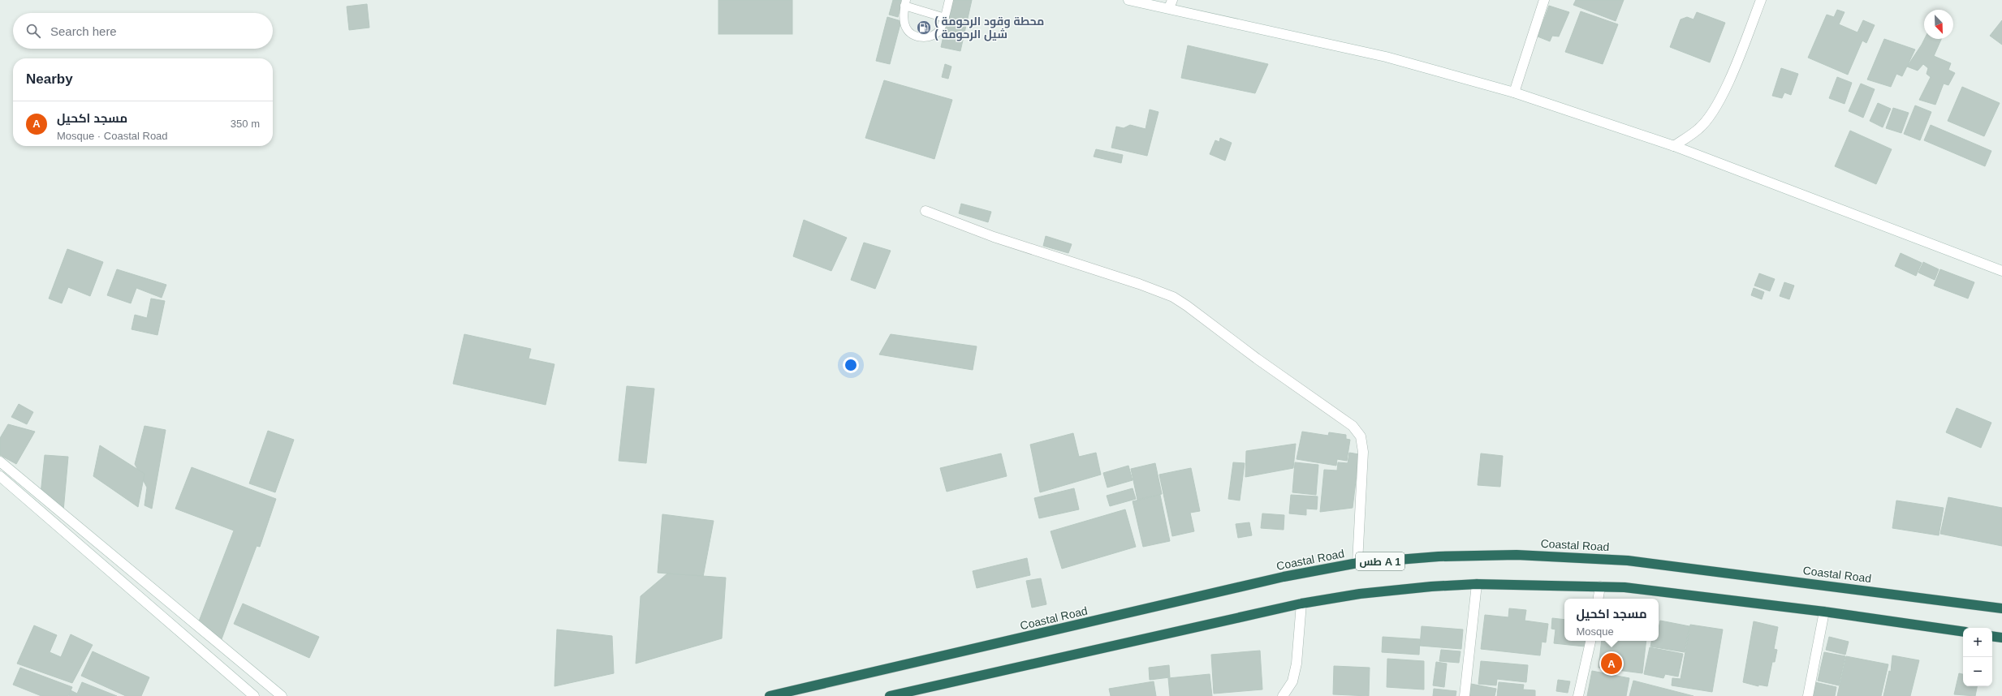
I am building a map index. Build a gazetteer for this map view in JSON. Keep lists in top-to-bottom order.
{
  "streets": {
    "highway": ["Coastal Road", "طس A 1"]
  },
  "places": {
    "fuel station": ["( محطة وقود الرحومة ( شيل الرحومة"]
  },
  "north": "bottom right",
  "page": {
    "search": "Search here",
    "heading": "Nearby",
    "list": [
      {
        "mark": "A",
        "name": "مسجد اكحيل",
        "note": "Mosque · Coastal Road",
        "value": "350 m"
      }
    ],
    "popup": ["مسجد اكحيل", "Mosque"],
    "map_buttons": ["+", "−"],
    "pins": "A"
  }
}
